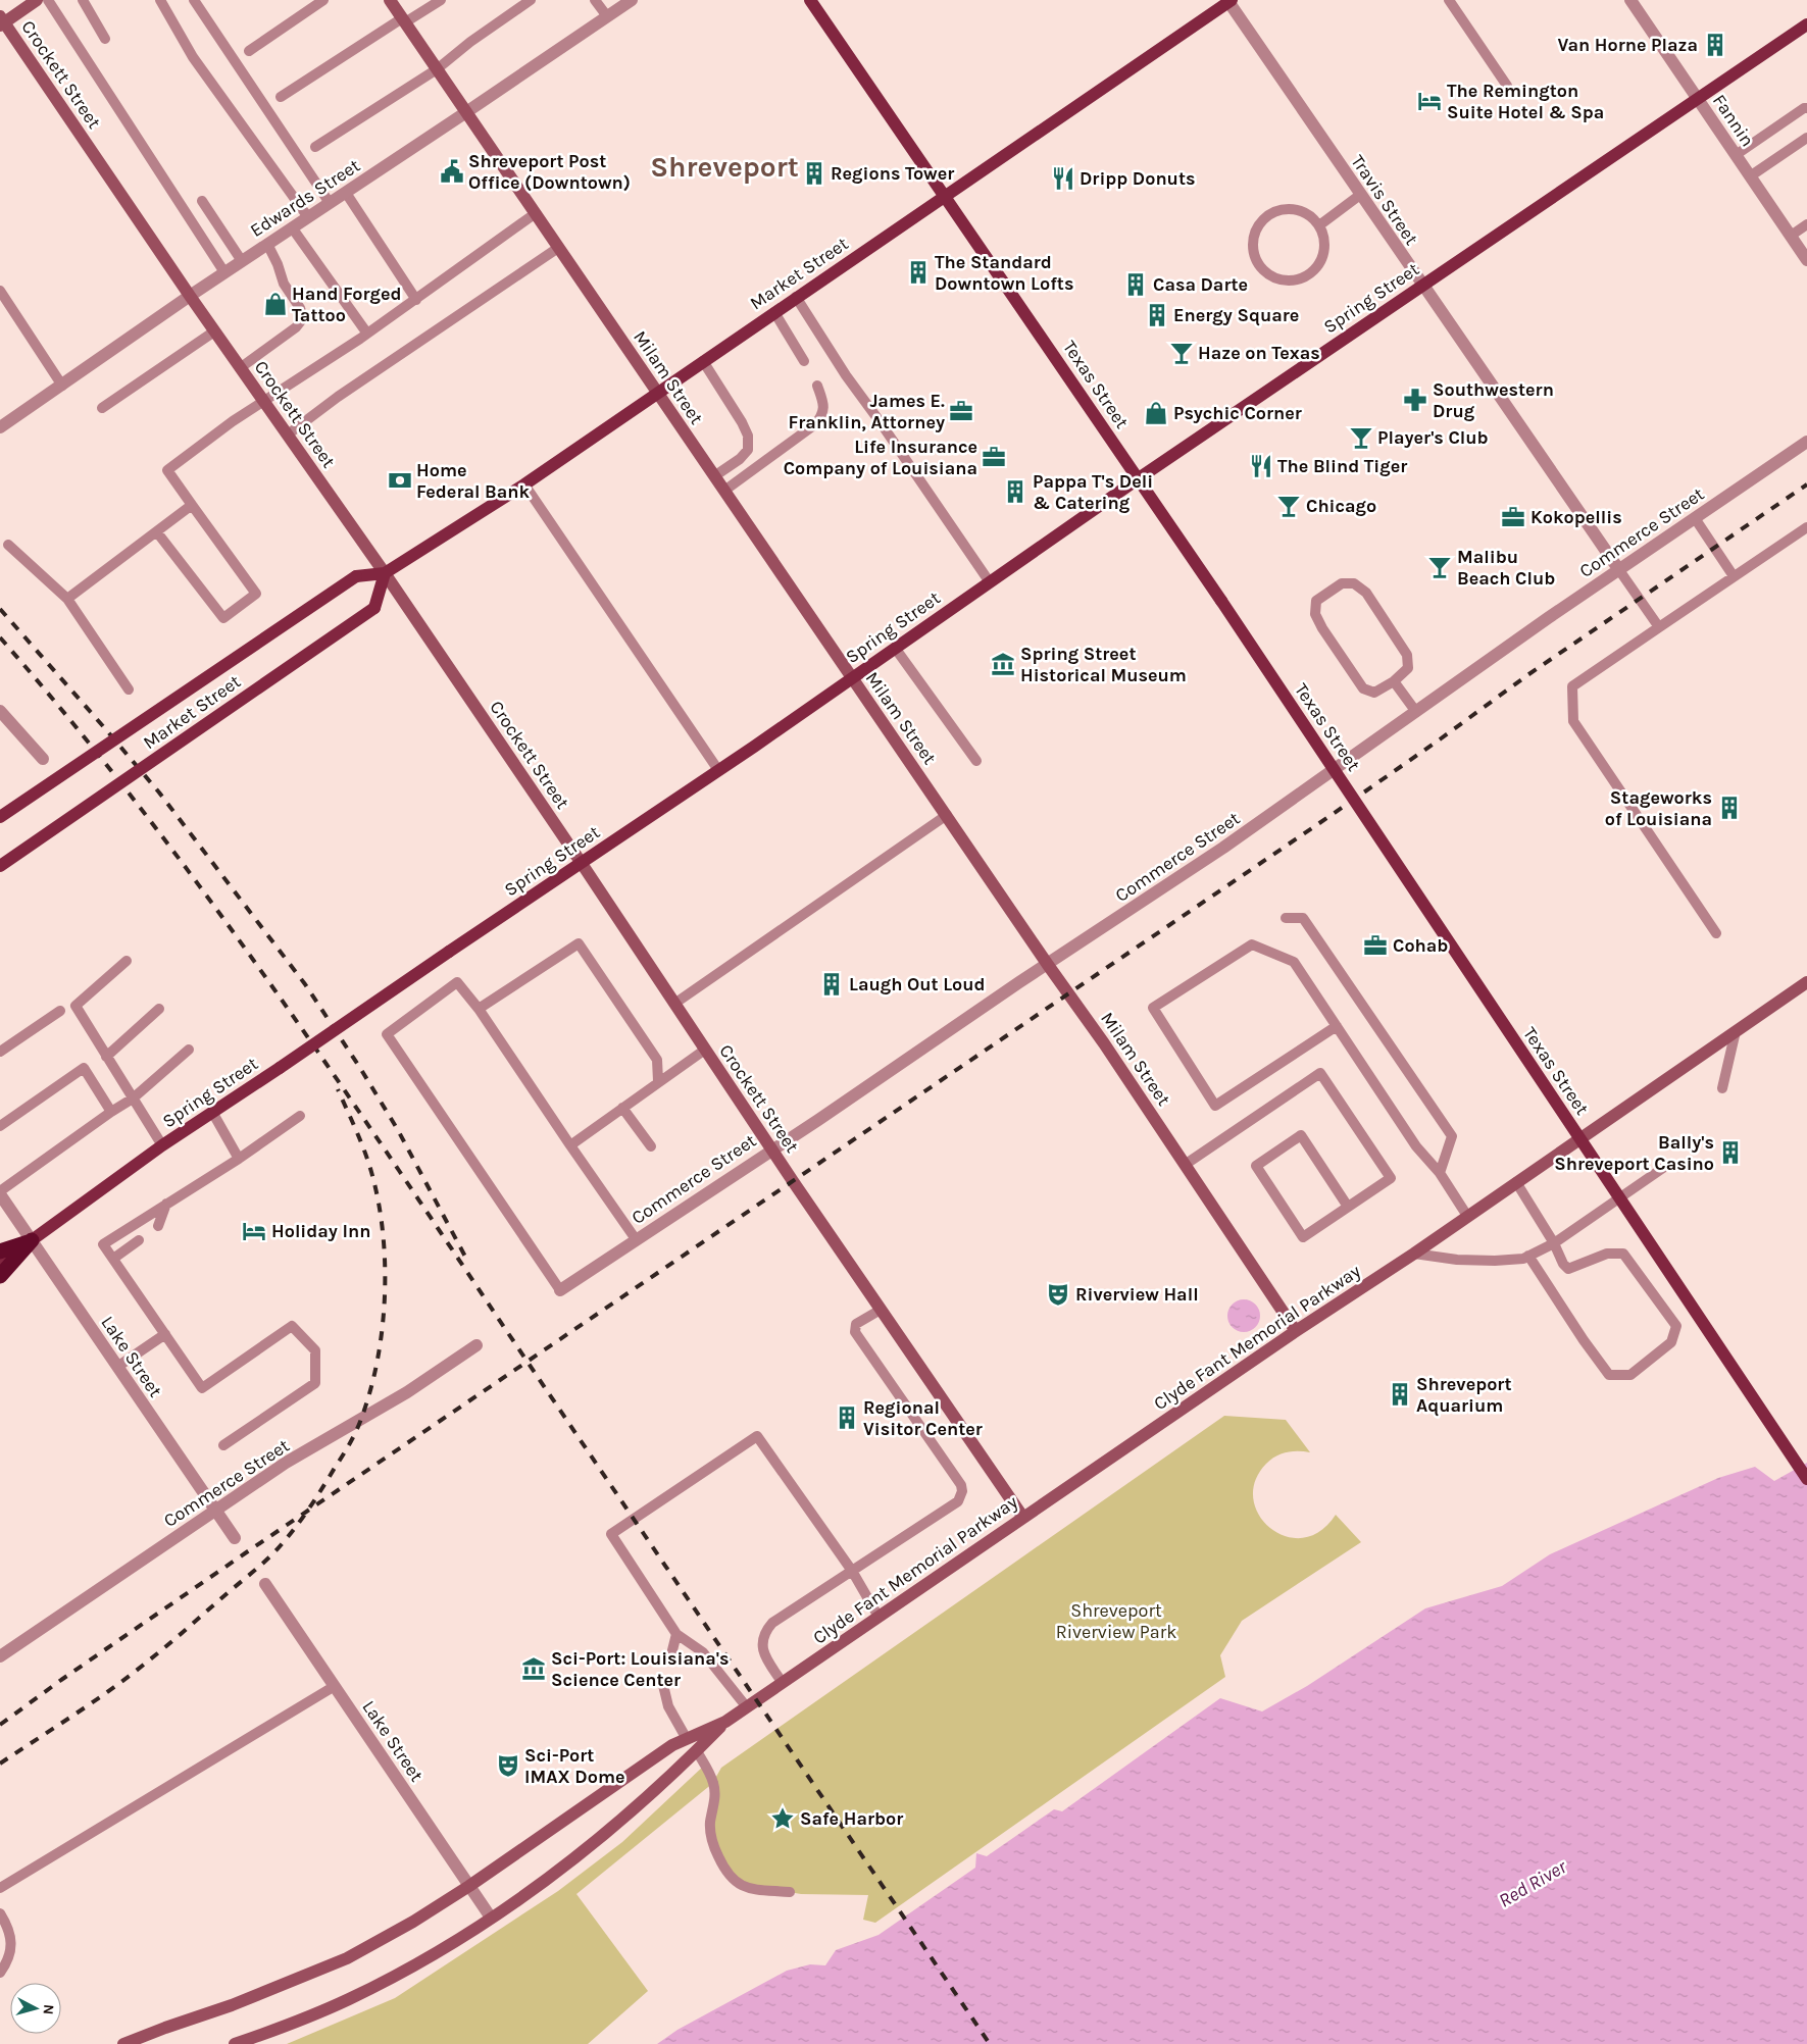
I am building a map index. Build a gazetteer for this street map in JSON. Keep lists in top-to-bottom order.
{
  "streets": {
    "main road": ["Market Street", "Spring Street", "Texas Street"],
    "street": [
      "Crockett Street",
      "Fannin",
      "Edwards Street",
      "Travis Street",
      "Milam Street",
      "Commerce Street",
      "Clyde Fant Memorial Parkway",
      "Lake Street"
    ]
  },
  "crossings": [
    ["Crockett Street", "Edwards Street"],
    ["Crockett Street", "Market Street"],
    ["Crockett Street", "Spring Street"],
    ["Crockett Street", "Commerce Street"],
    ["Crockett Street", "Clyde Fant Memorial Parkway"],
    ["Fannin", "Spring Street"],
    ["Edwards Street", "Milam Street"],
    ["Travis Street", "Market Street"],
    ["Travis Street", "Spring Street"],
    ["Travis Street", "Commerce Street"],
    ["Market Street", "Milam Street"],
    ["Market Street", "Texas Street"],
    ["Spring Street", "Milam Street"],
    ["Spring Street", "Texas Street"],
    ["Spring Street", "Lake Street"],
    ["Milam Street", "Commerce Street"],
    ["Milam Street", "Clyde Fant Memorial Parkway"],
    ["Commerce Street", "Lake Street"],
    ["Clyde Fant Memorial Parkway", "Lake Street"]
  ],
  "districts": ["Shreveport"],
  "water": ["Red River"],
  "parks": ["Shreveport Riverview Park"],
  "places": {
    "building": [
      "Van Horne Plaza",
      "Regions Tower",
      "The Standard Downtown Lofts",
      "Casa Darte",
      "Energy Square",
      "Pappa T's Deli & Catering",
      "Stageworks of Louisiana",
      "Laugh Out Loud",
      "Bally's Shreveport Casino",
      "Shreveport Aquarium",
      "Regional Visitor Center"
    ],
    "hotel": ["The Remington Suite Hotel & Spa", "Holiday Inn"],
    "public building": ["Shreveport Post Office (Downtown)"],
    "restaurant": ["Dripp Donuts", "The Blind Tiger"],
    "shop": ["Hand Forged Tattoo", "Psychic Corner"],
    "bar": [
      "Haze on Texas",
      "Player's Club",
      "Chicago",
      "Malibu Beach Club"
    ],
    "pharmacy": ["Southwestern Drug"],
    "office": [
      "James E. Franklin, Attorney",
      "Life Insurance Company of Louisiana",
      "Kokopellis",
      "Cohab"
    ],
    "bank": ["Home Federal Bank"],
    "museum": ["Spring Street Historical Museum", "Sci-Port: Louisiana's Science Center"],
    "theatre": ["Riverview Hall", "Sci-Port IMAX Dome"],
    "place": ["Safe Harbor"]
  },
  "north": "right"
}
